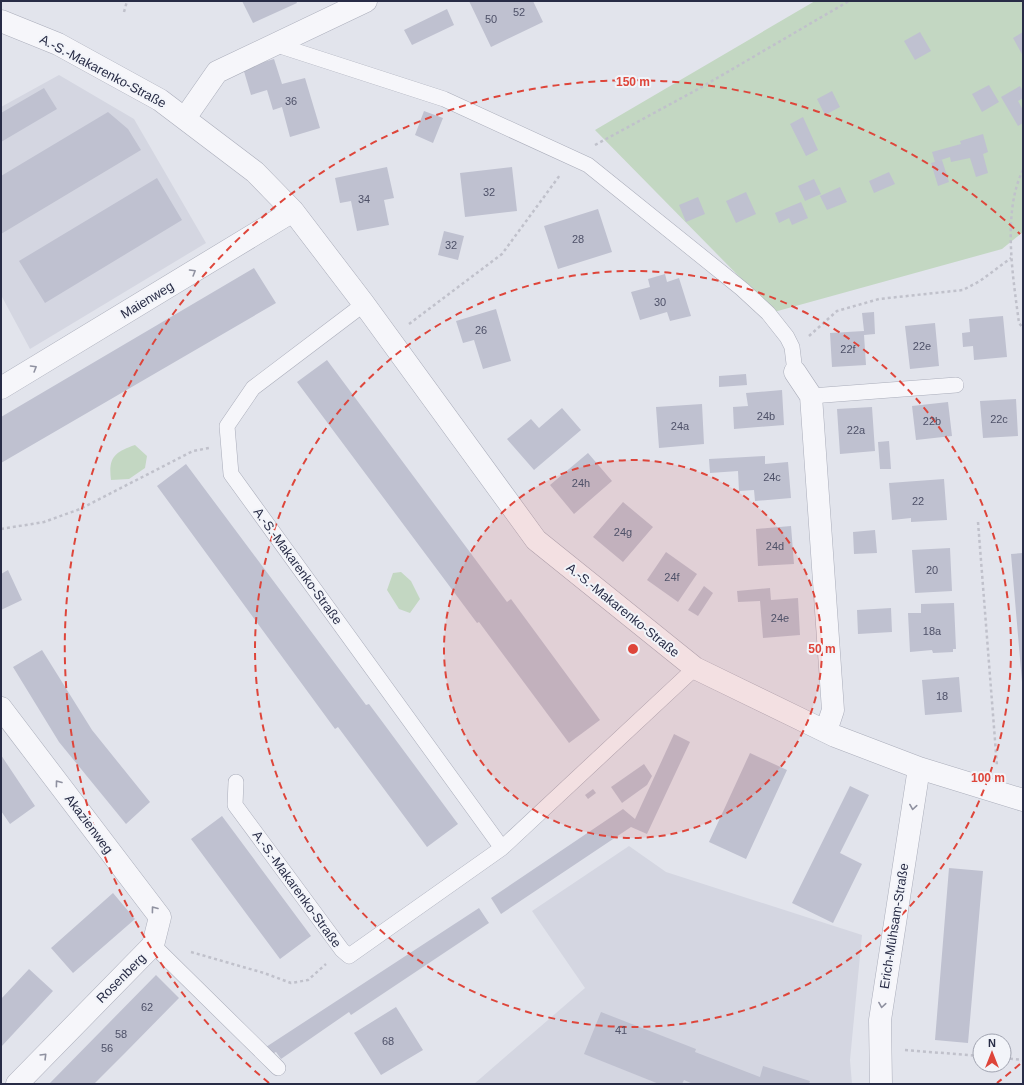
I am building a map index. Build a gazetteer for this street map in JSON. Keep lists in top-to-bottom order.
{
  "streets": {
    "street": [
      "A.-S.-Makarenko-Straße",
      "Maienweg",
      "Akazienweg",
      "Erich-Mühsam-Straße",
      "Rosenberg"
    ]
  },
  "crossings": [
    ["A.-S.-Makarenko-Straße", "Maienweg"],
    ["A.-S.-Makarenko-Straße", "Erich-Mühsam-Straße"],
    ["Akazienweg", "Rosenberg"]
  ],
  "one_way": [
    "Maienweg",
    "Akazienweg",
    "Erich-Mühsam-Straße",
    "Rosenberg"
  ],
  "house_numbers": [
    "52",
    "50",
    "36",
    "32",
    "34",
    "28",
    "32",
    "30",
    "26",
    "22e",
    "22f",
    "24b",
    "22c",
    "22b",
    "24a",
    "22a",
    "24c",
    "24h",
    "22",
    "24g",
    "24d",
    "20",
    "24f",
    "24e",
    "18a",
    "18",
    "62",
    "41",
    "58",
    "68",
    "56"
  ],
  "north": "top",
  "rings": ["150 m", "50 m", "100 m"]
}
